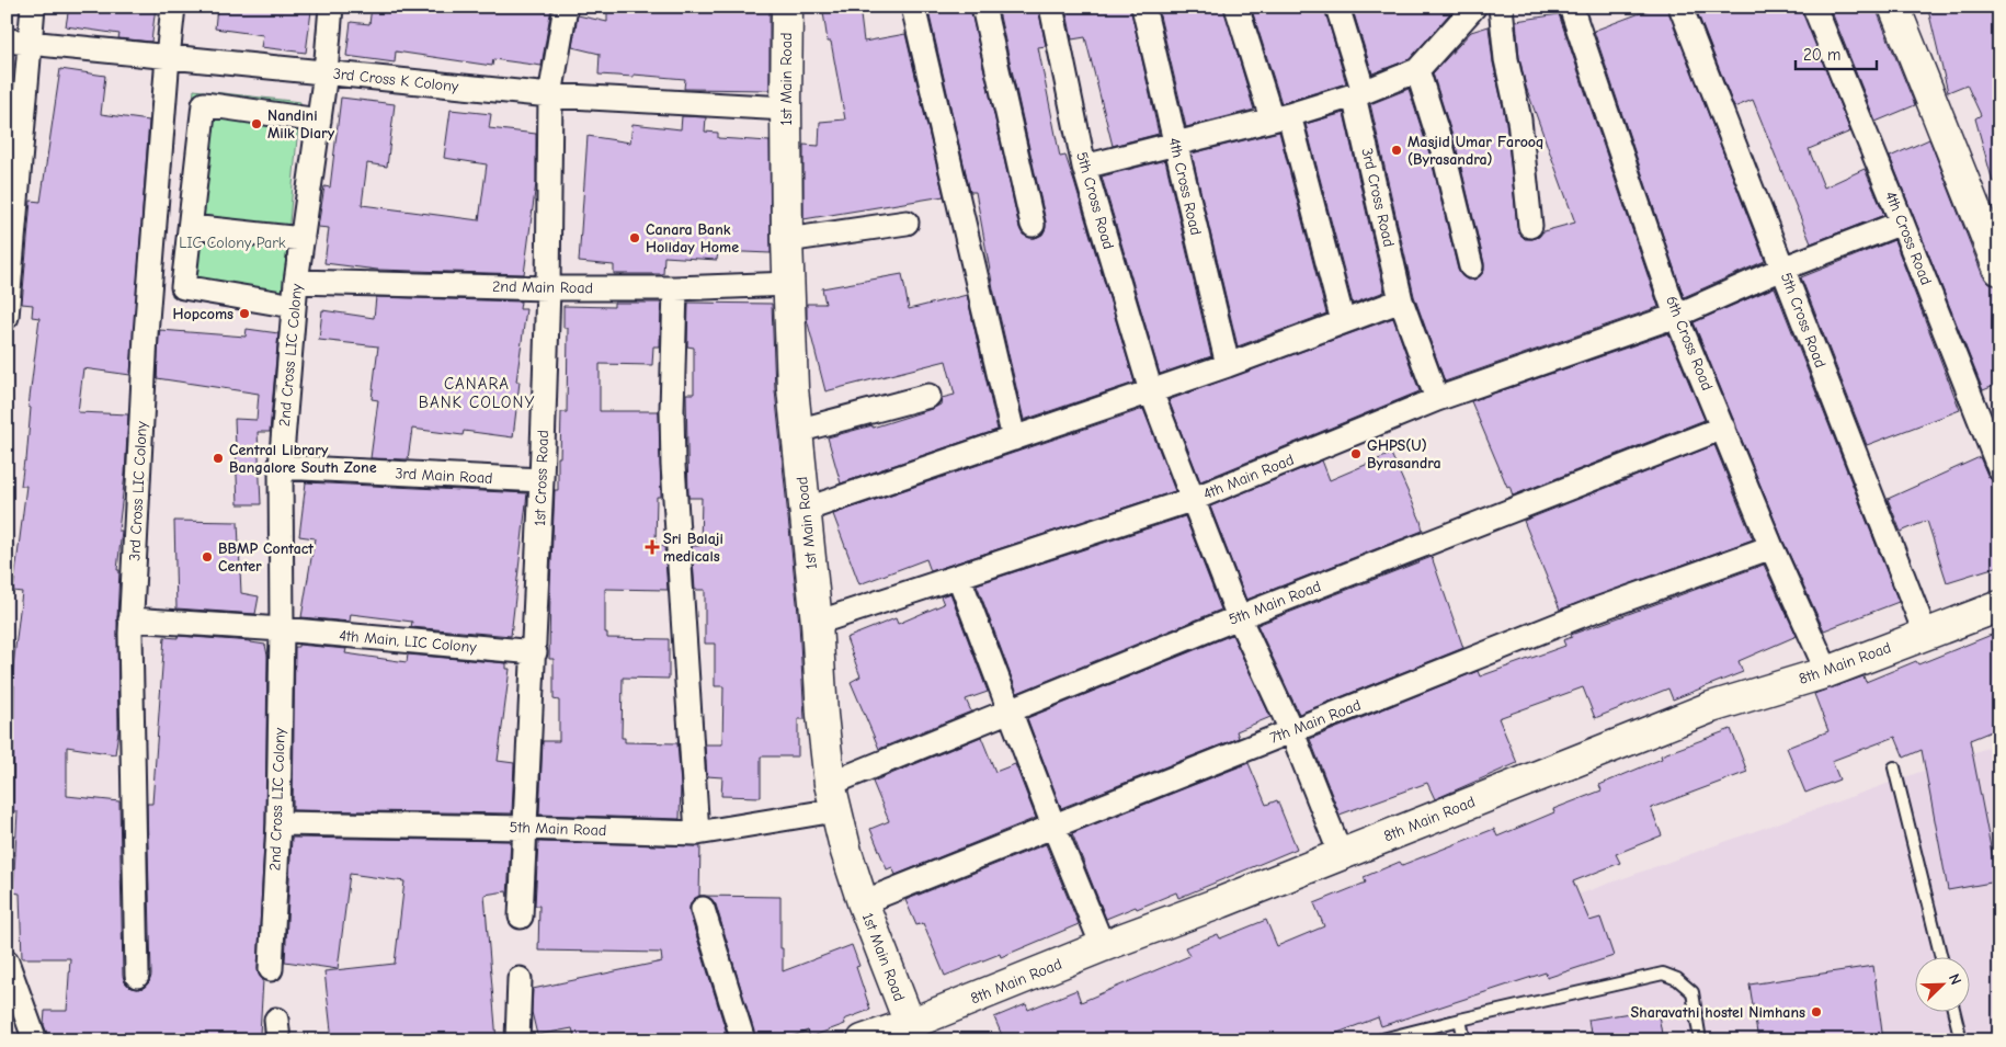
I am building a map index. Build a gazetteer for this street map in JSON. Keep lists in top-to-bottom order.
{
  "streets": {
    "street": [
      "1st Main Road",
      "3rd Cross K Colony",
      "4th Cross Road",
      "3rd Cross Road",
      "5th Cross Road",
      "2nd Main Road",
      "6th Cross Road",
      "2nd Cross LIC Colony",
      "3rd Main Road",
      "4th Main Road",
      "1st Cross Road",
      "3rd Cross LIC Colony",
      "5th Main Road",
      "4th Main, LIC Colony",
      "8th Main Road",
      "7th Main Road"
    ]
  },
  "crossings": [
    ["1st Main Road", "3rd Cross K Colony"],
    ["1st Main Road", "2nd Main Road"],
    ["1st Main Road", "4th Main Road"],
    ["1st Main Road", "5th Main Road"],
    ["1st Main Road", "8th Main Road"],
    ["1st Main Road", "7th Main Road"],
    ["3rd Cross K Colony", "2nd Cross LIC Colony"],
    ["3rd Cross K Colony", "1st Cross Road"],
    ["3rd Cross K Colony", "3rd Cross LIC Colony"],
    ["4th Cross Road", "4th Main Road"],
    ["3rd Cross Road", "4th Main Road"],
    ["5th Cross Road", "4th Main Road"],
    ["5th Cross Road", "5th Main Road"],
    ["5th Cross Road", "8th Main Road"],
    ["5th Cross Road", "7th Main Road"],
    ["2nd Main Road", "2nd Cross LIC Colony"],
    ["2nd Main Road", "1st Cross Road"],
    ["6th Cross Road", "4th Main Road"],
    ["6th Cross Road", "5th Main Road"],
    ["6th Cross Road", "8th Main Road"],
    ["6th Cross Road", "7th Main Road"],
    ["2nd Cross LIC Colony", "3rd Main Road"],
    ["2nd Cross LIC Colony", "5th Main Road"],
    ["2nd Cross LIC Colony", "4th Main, LIC Colony"],
    ["3rd Main Road", "1st Cross Road"],
    ["1st Cross Road", "5th Main Road"],
    ["1st Cross Road", "4th Main, LIC Colony"],
    ["3rd Cross LIC Colony", "4th Main, LIC Colony"]
  ],
  "districts": ["CANARA BANK COLONY"],
  "parks": ["LIC Colony Park"],
  "places": {
    "other": [
      "Nandini Milk Diary",
      "Masjid Umar Farooq (Byrasandra)",
      "Canara Bank Holiday Home",
      "Hopcoms",
      "GHPS(U) Byrasandra",
      "Central Library Bangalore South Zone",
      "BBMP Contact Center",
      "Sharavathi hostel Nimhans"
    ],
    "health": ["Sri Balaji medicals"]
  },
  "scale_bar": "20 m",
  "north": "top right"
}
